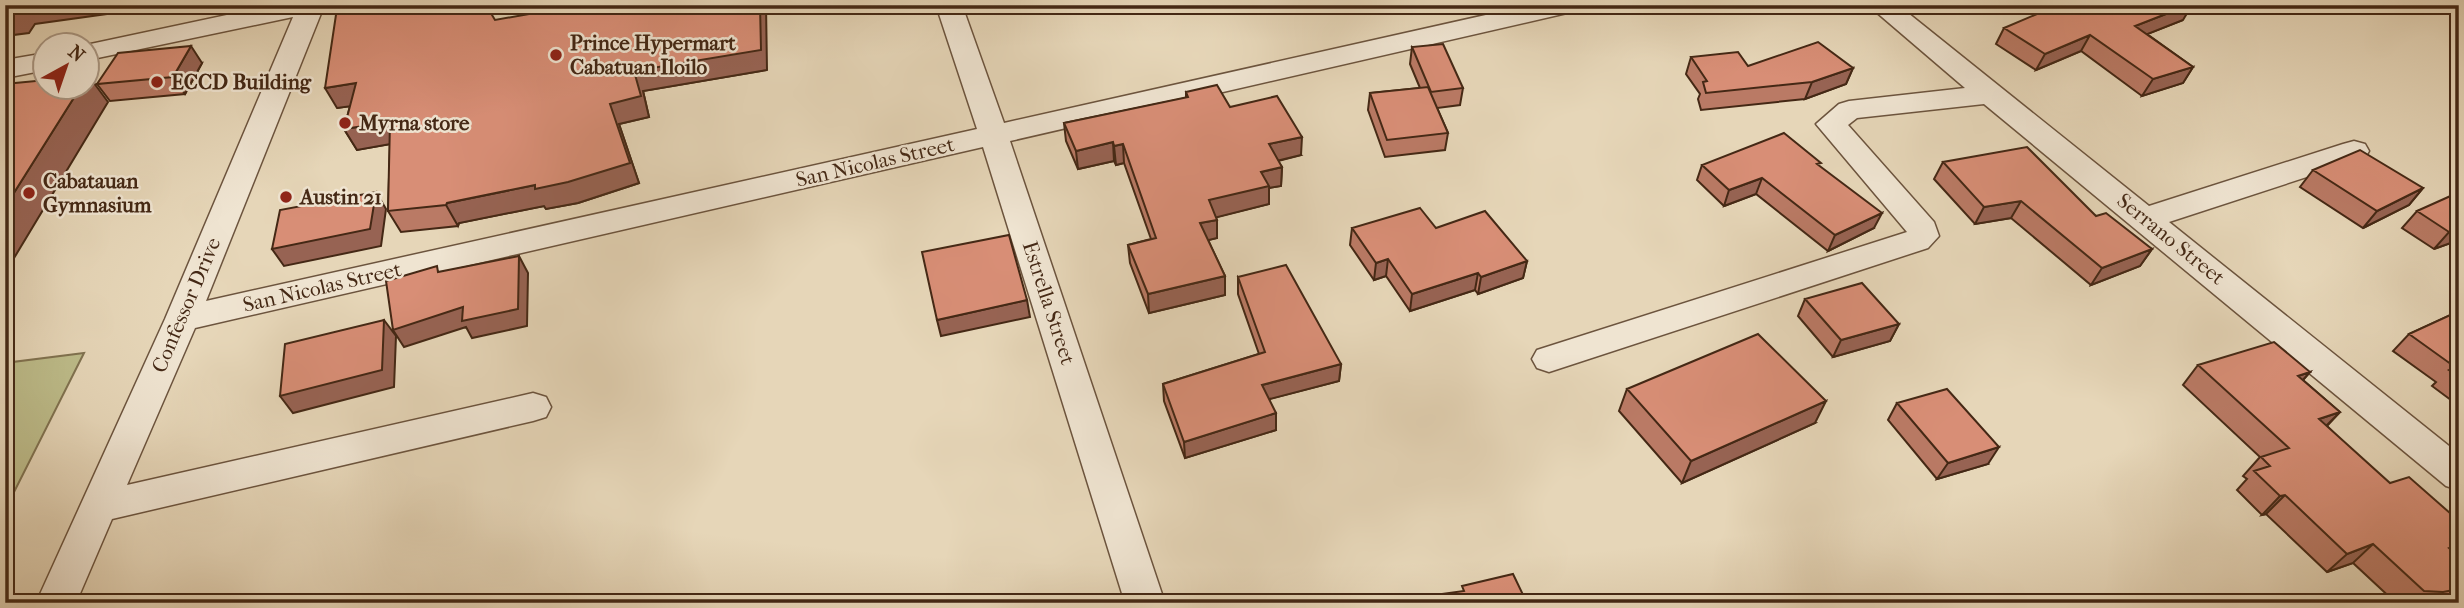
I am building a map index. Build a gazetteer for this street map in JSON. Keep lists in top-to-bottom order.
{
  "streets": {
    "street": [
      "San Nicolas Street",
      "Serrano Street",
      "Estrella Street",
      "Confessor Drive"
    ]
  },
  "crossings": [
    ["San Nicolas Street", "Estrella Street"],
    ["San Nicolas Street", "Confessor Drive"]
  ],
  "places": [
    "Prince Hypermart Cabatuan Iloilo",
    "ECCD Building",
    "Myrna store",
    "Cabatauan Gymnasium",
    "Austin 21"
  ],
  "north": "top right"
}
